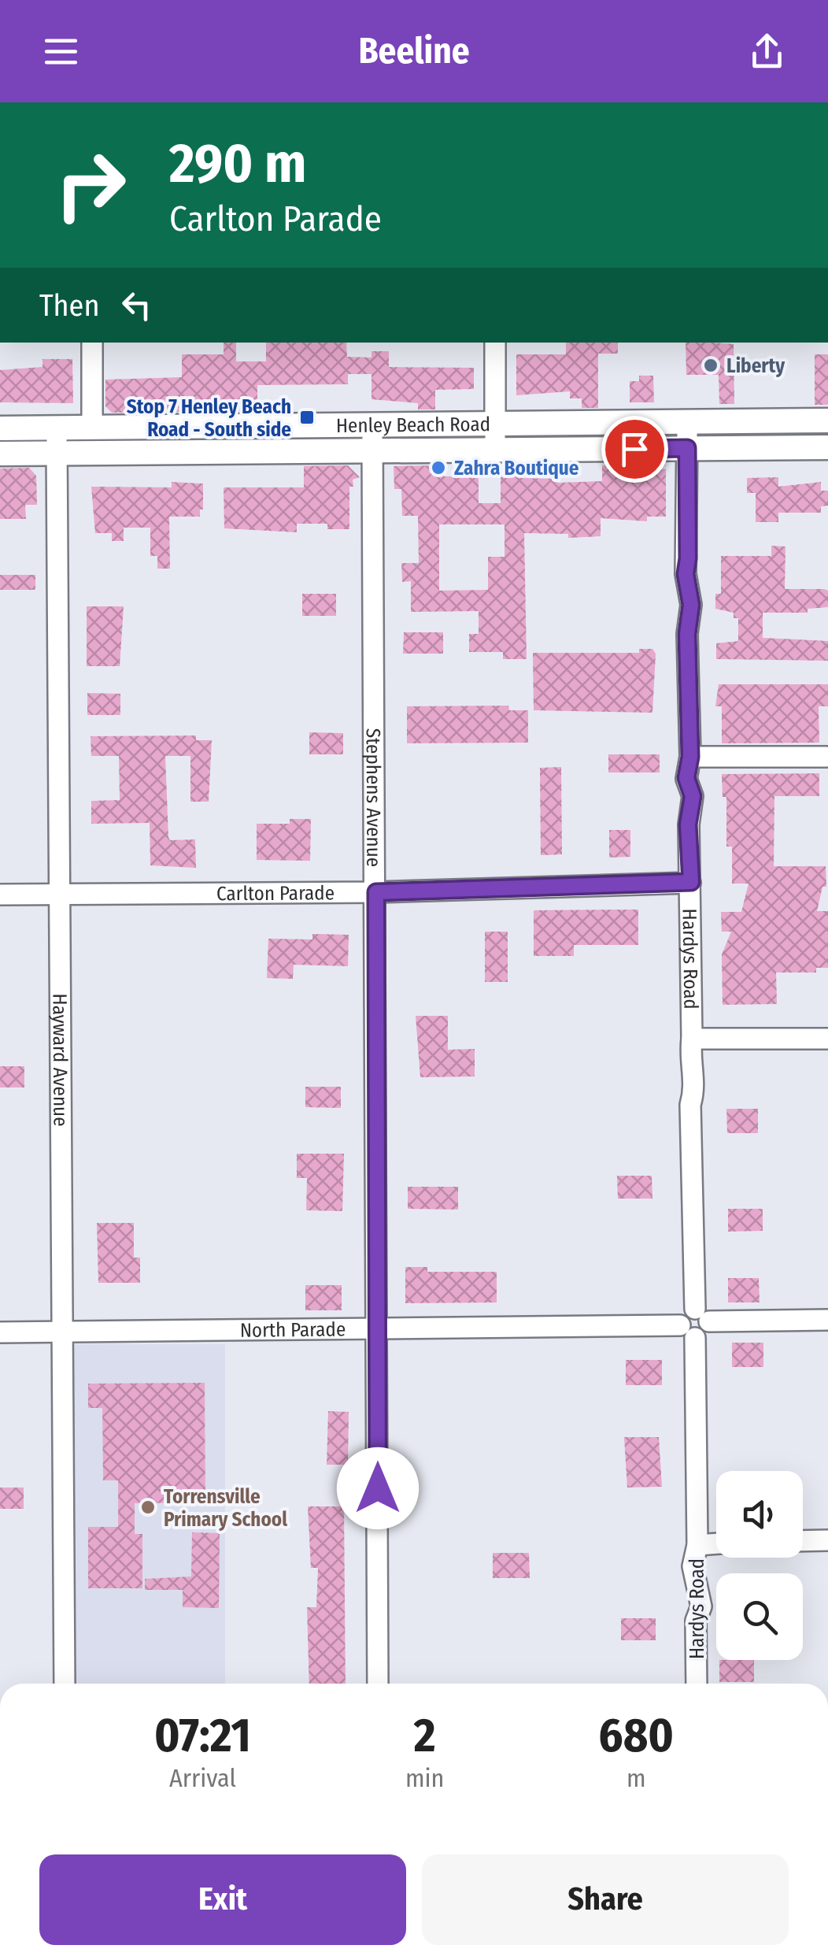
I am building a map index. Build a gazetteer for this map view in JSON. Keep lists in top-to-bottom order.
{
  "streets": {
    "main road": ["Henley Beach Road"],
    "street": [
      "Stephens Avenue",
      "Carlton Parade",
      "Hardys Road",
      "Hayward Avenue",
      "North Parade"
    ]
  },
  "crossings": [
    ["Henley Beach Road", "Stephens Avenue"],
    ["Henley Beach Road", "Hardys Road"],
    ["Henley Beach Road", "Hayward Avenue"],
    ["Stephens Avenue", "Carlton Parade"],
    ["Stephens Avenue", "North Parade"],
    ["Carlton Parade", "Hardys Road"],
    ["Carlton Parade", "Hayward Avenue"],
    ["Hardys Road", "North Parade"],
    ["Hayward Avenue", "North Parade"]
  ],
  "places": {
    "other": ["Liberty", "Zahra Boutique", "Torrensville Primary School"],
    "transit": ["Stop 7 Henley Beach Road - South side"]
  },
  "page": {
    "header": "Beeline",
    "turn": ["290 m", "Carlton Parade"],
    "then": "Then",
    "eta": [
      "07:21",
      "Arrival",
      "2",
      "min",
      "680",
      "m"
    ],
    "buttons": ["Exit", "Share"]
  }
}
